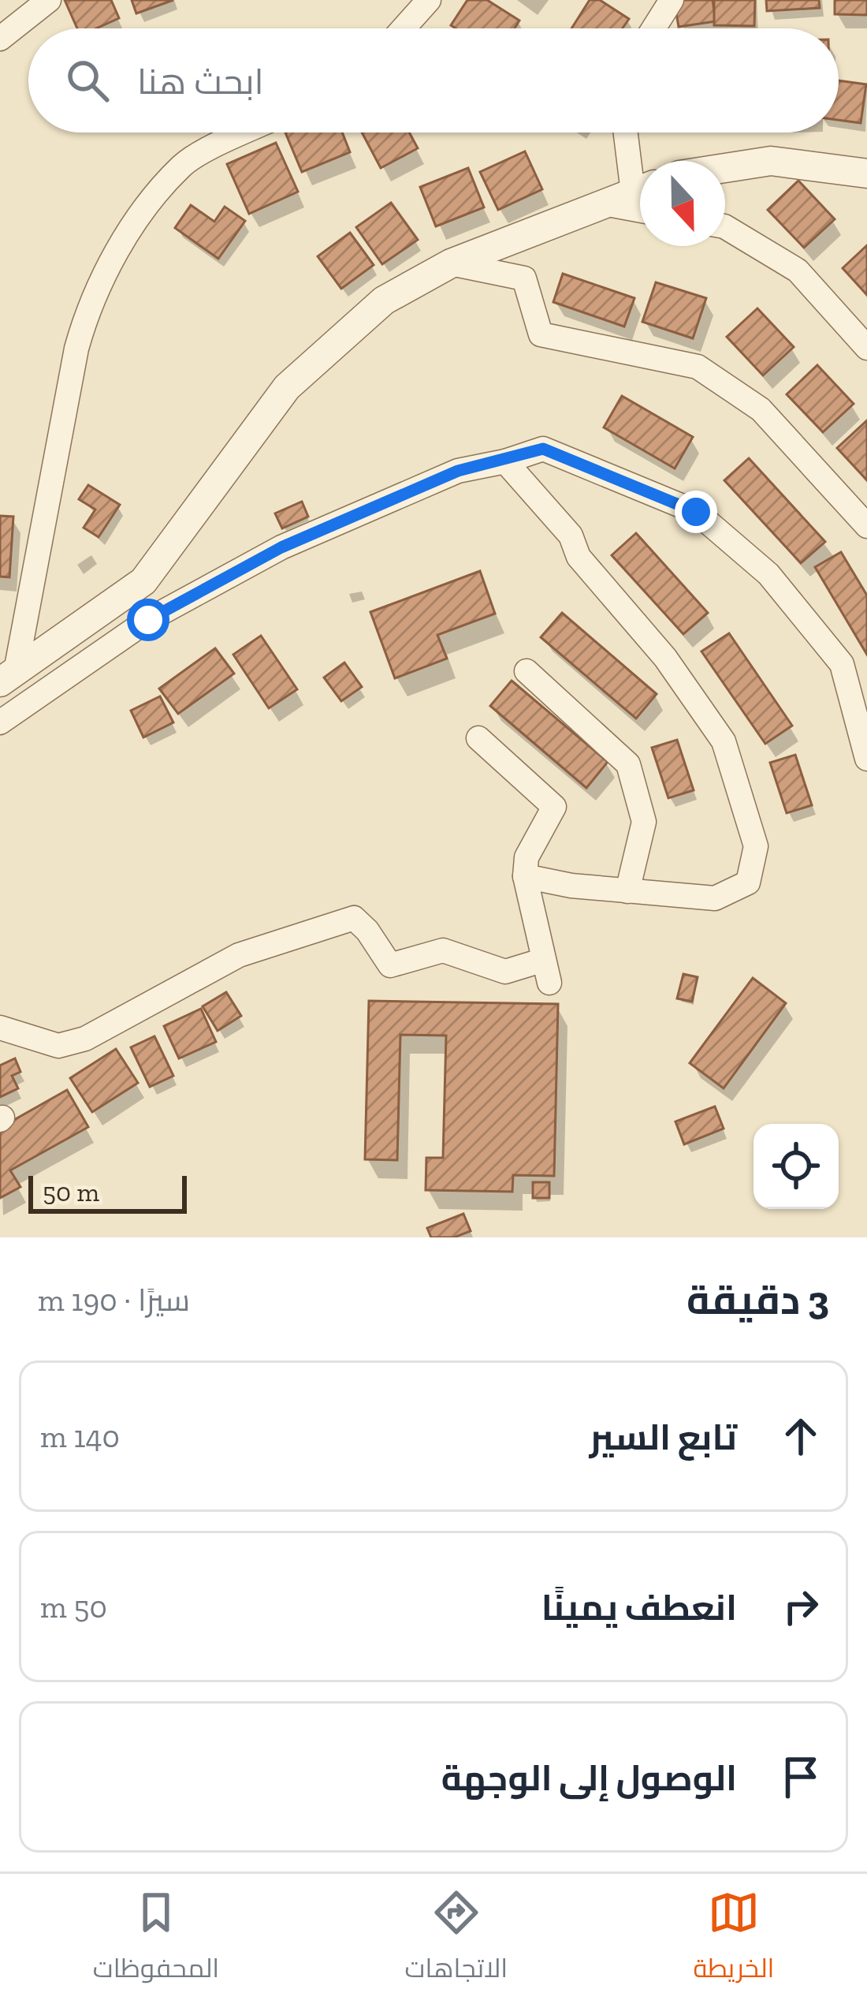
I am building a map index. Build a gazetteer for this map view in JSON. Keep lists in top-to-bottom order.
{
  "scale_bar": "50 m",
  "north": "bottom",
  "page": {
    "search": "ابحث هنا",
    "scale": "50 m",
    "heading": ["3 دقيقة", "سيرًا · 190 m"],
    "list": [
      ["تابع السير", "140 m"],
      ["انعطف يمينًا", "50 m"],
      "الوصول إلى الوجهة"
    ],
    "nav": ["الخريطة", "الاتجاهات", "المحفوظات"]
  }
}
